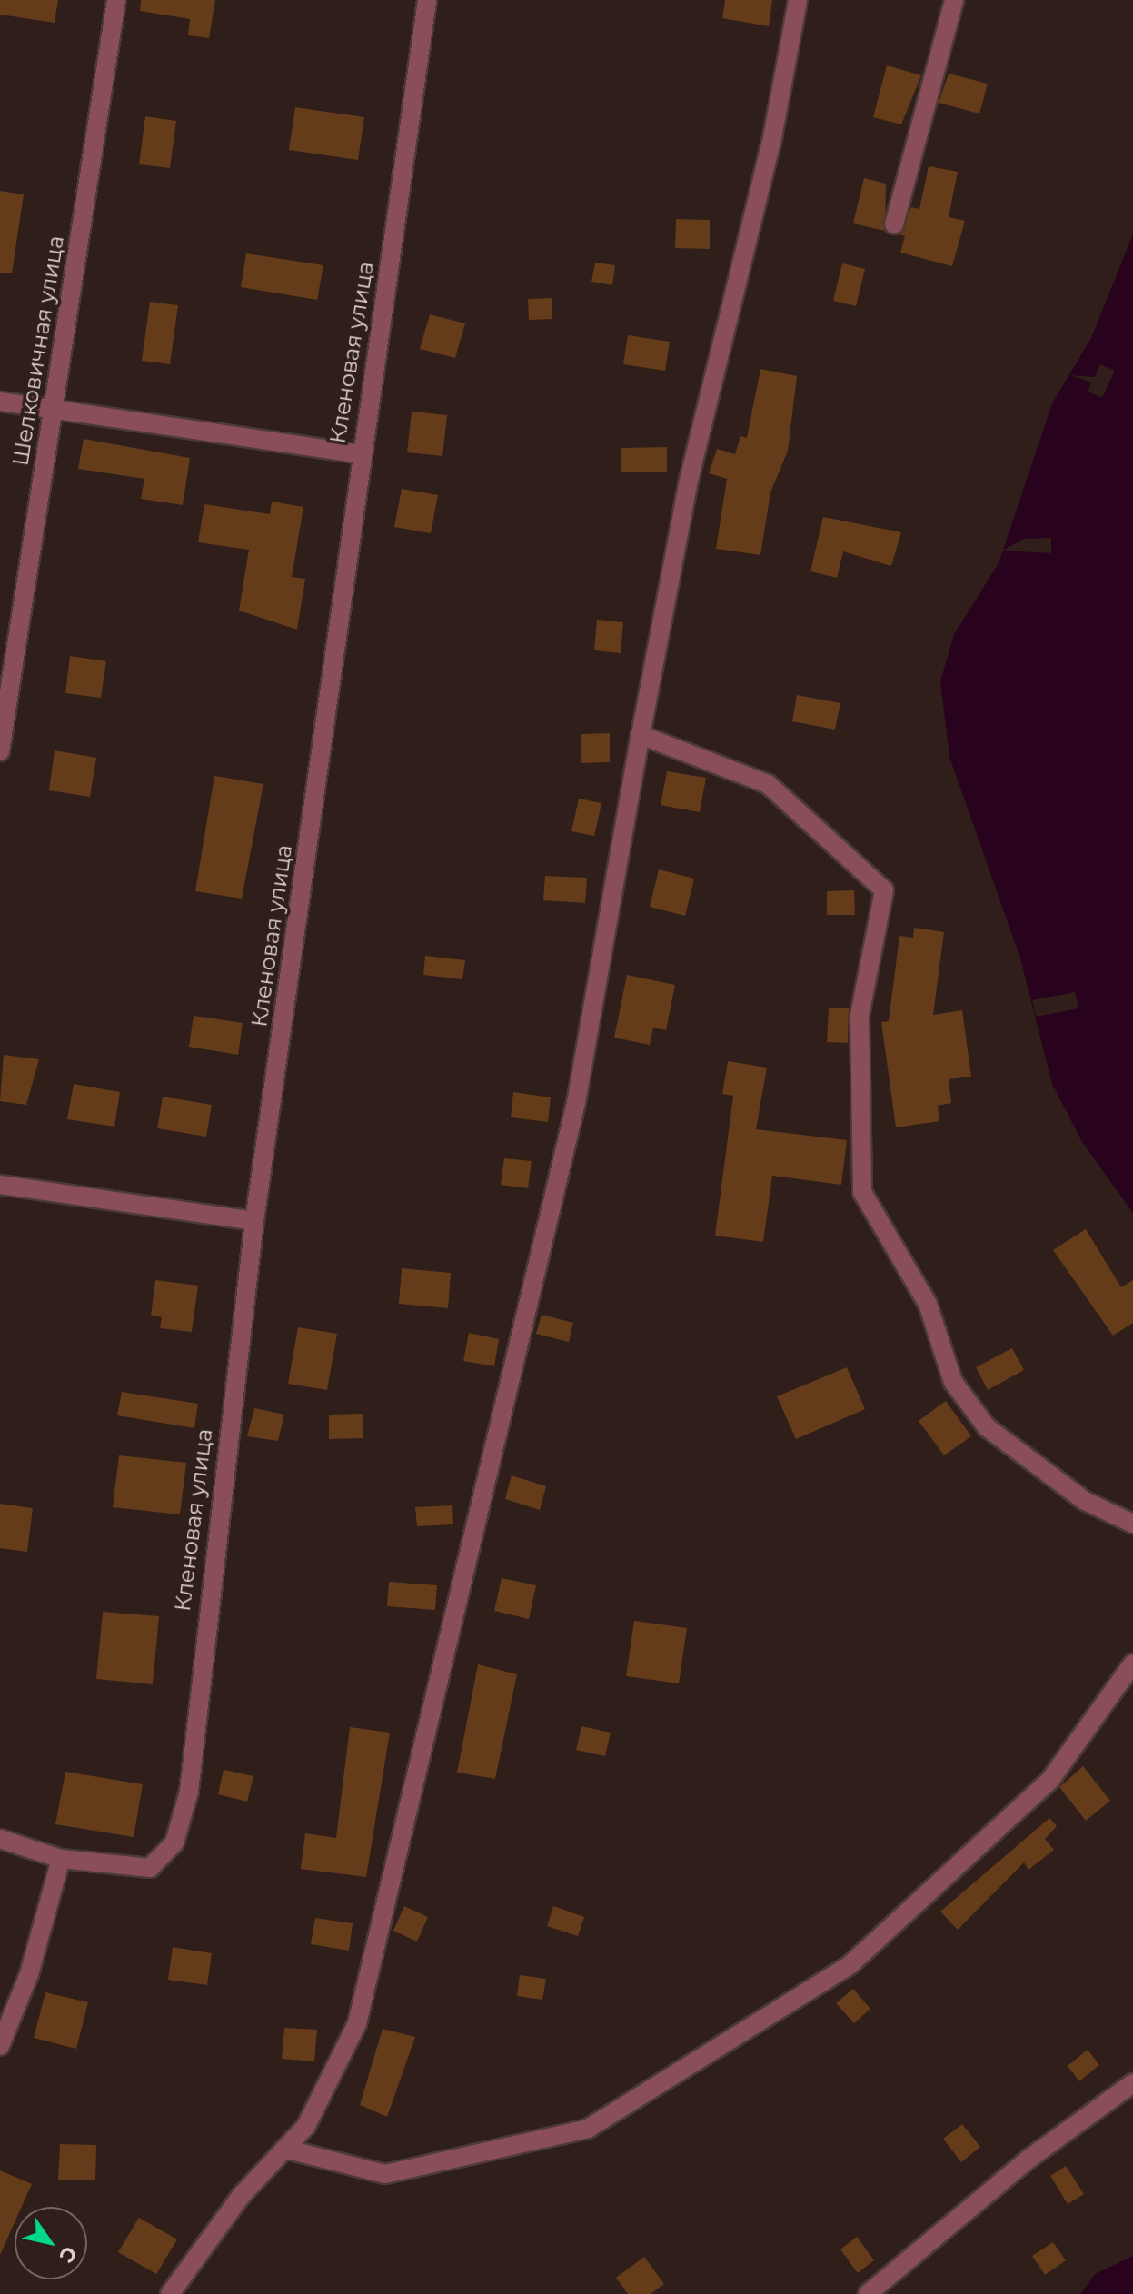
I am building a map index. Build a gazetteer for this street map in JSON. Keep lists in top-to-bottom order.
{
  "streets": {
    "street": ["Шелковичная улица", "Кленовая улица"]
  },
  "north": "bottom right"
}
